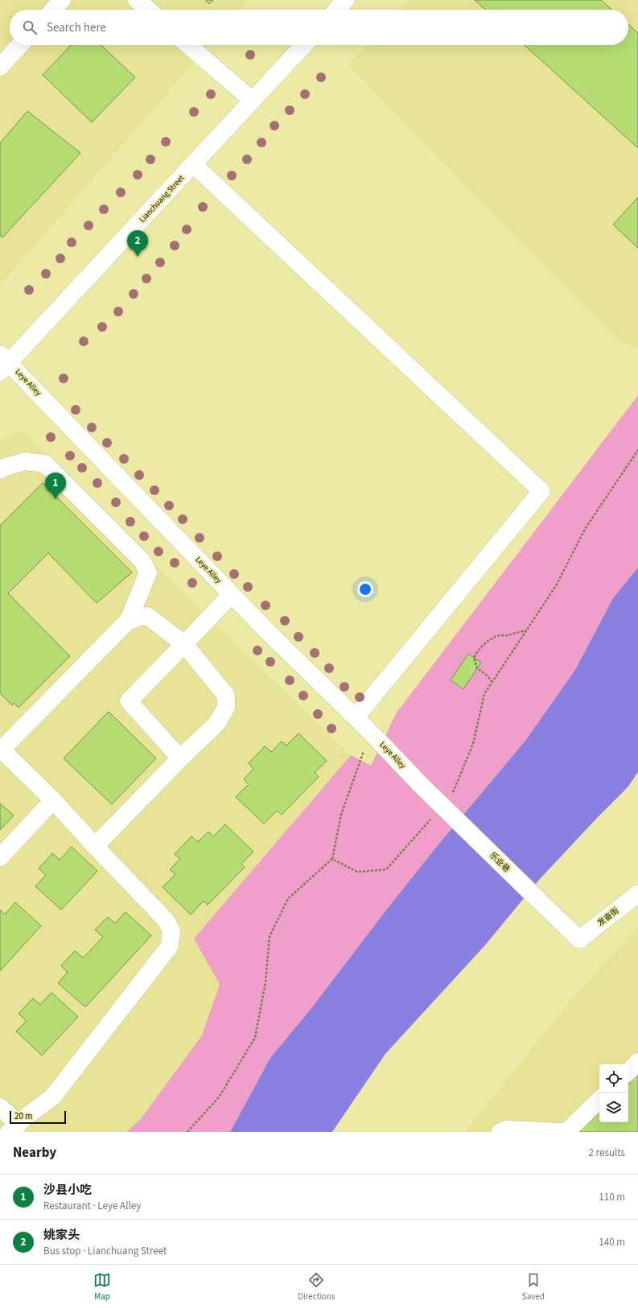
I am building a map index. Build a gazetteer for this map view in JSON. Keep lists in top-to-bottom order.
{
  "streets": {
    "street": [
      "Lianchuang Street",
      "Leye Alley",
      "乐业巷",
      "发奋街"
    ]
  },
  "crossings": [
    ["Lianchuang Street", "Leye Alley"],
    ["Leye Alley", "乐业巷"],
    ["乐业巷", "发奋街"]
  ],
  "scale_bar": "20 m",
  "page": {
    "search": "Search here",
    "pins": ["2", "1"],
    "scale": "20 m",
    "heading": ["Nearby", "2 results"],
    "list": [
      {
        "mark": "1",
        "name": "沙县小吃",
        "note": "Restaurant · Leye Alley",
        "value": "110 m"
      },
      {
        "mark": "2",
        "name": "姚家头",
        "note": "Bus stop · Lianchuang Street",
        "value": "140 m"
      }
    ],
    "nav": ["Map", "Directions", "Saved"]
  }
}
